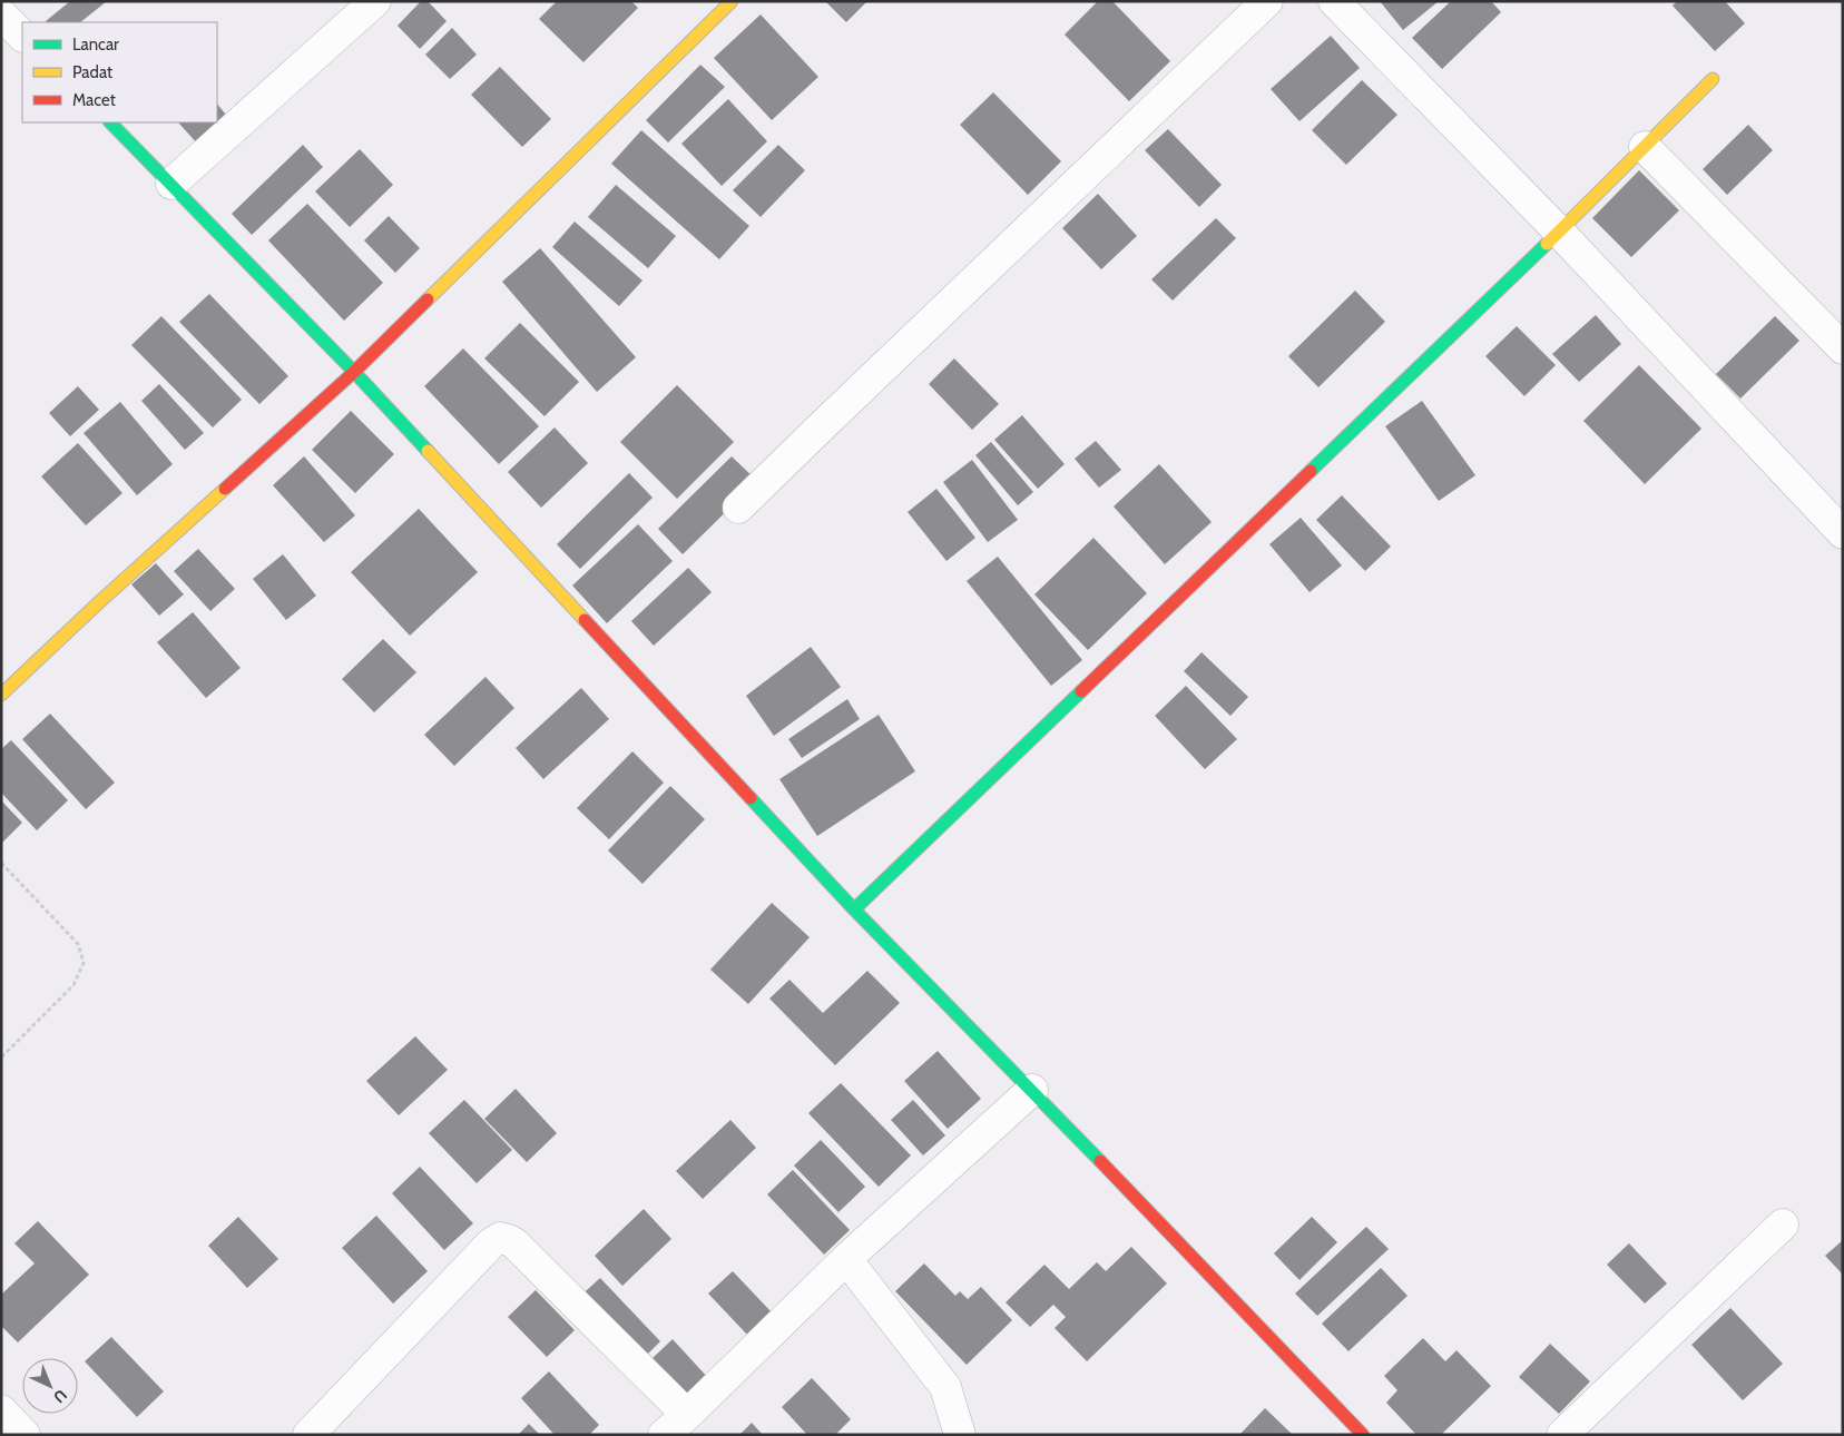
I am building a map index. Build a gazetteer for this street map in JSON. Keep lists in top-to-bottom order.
{
  "legend": ["Lancar", "Padat", "Macet"],
  "north": "bottom right"
}
